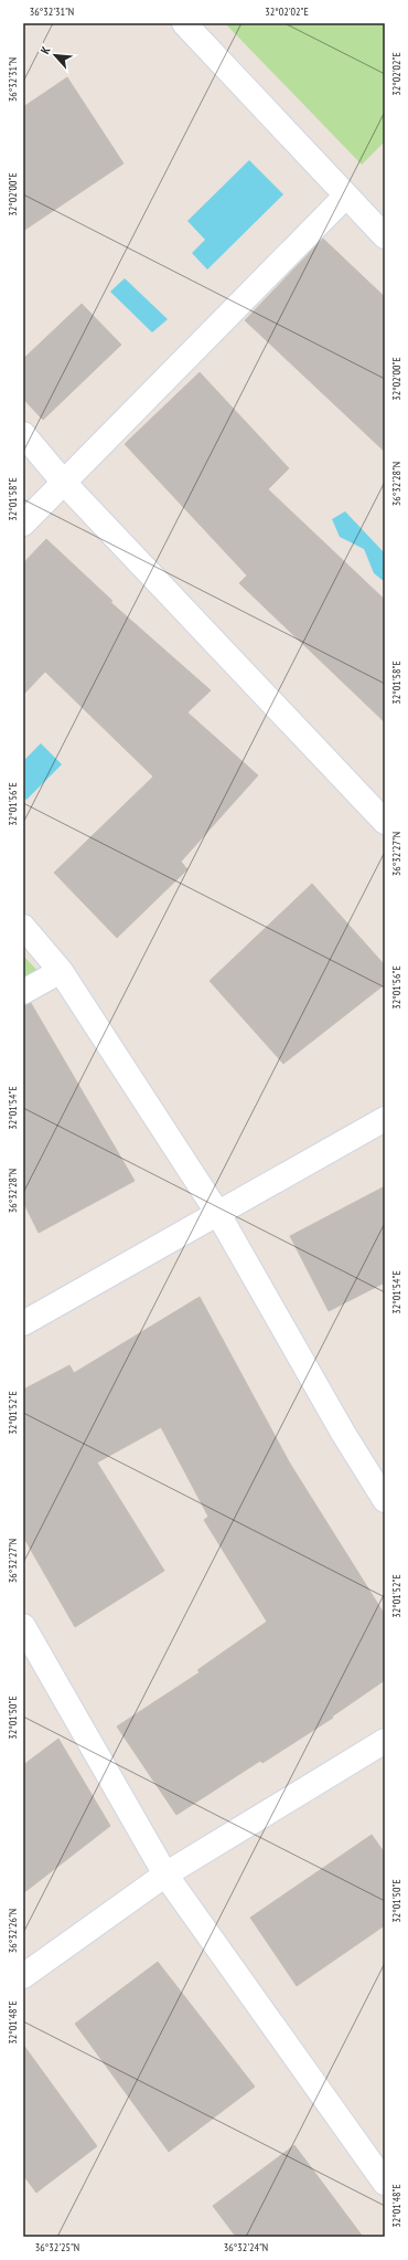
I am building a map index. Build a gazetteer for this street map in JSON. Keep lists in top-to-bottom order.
{
  "north": "top left",
  "coordinates": [
    "36°32'31\"N",
    "32°02'02\"E",
    "32°02'00\"E",
    "36°32'28\"N",
    "32°01'58\"E",
    "32°01'56\"E",
    "36°32'27\"N",
    "32°01'54\"E",
    "32°01'52\"E",
    "32°01'50\"E",
    "36°32'26\"N",
    "32°01'48\"E",
    "36°32'25\"N",
    "36°32'24\"N"
  ]
}
